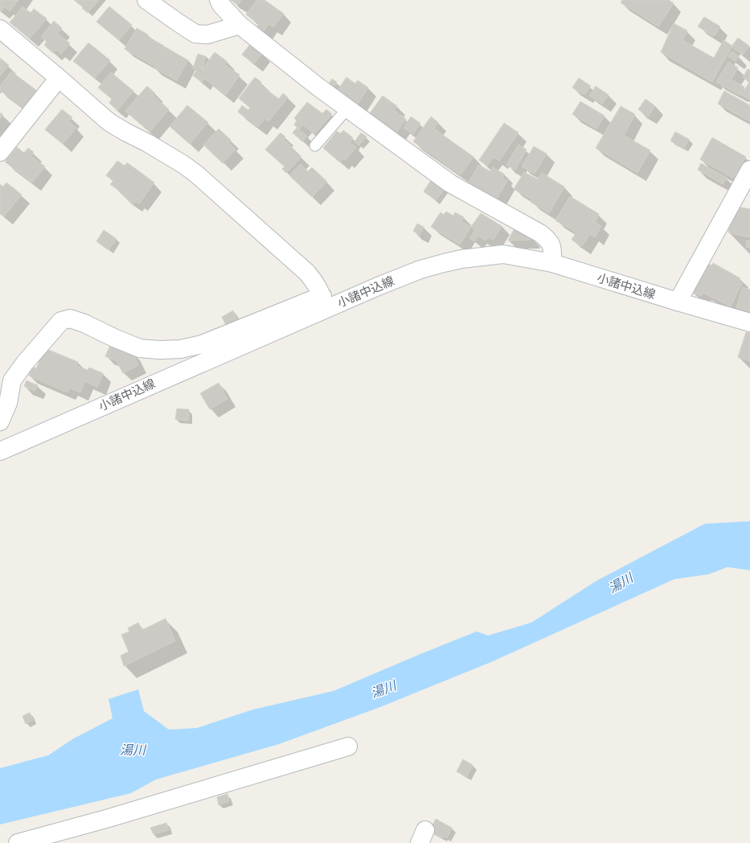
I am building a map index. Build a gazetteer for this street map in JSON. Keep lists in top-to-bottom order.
{
  "streets": {
    "street": ["小諸中込線"]
  },
  "water": ["湯川"]
}
